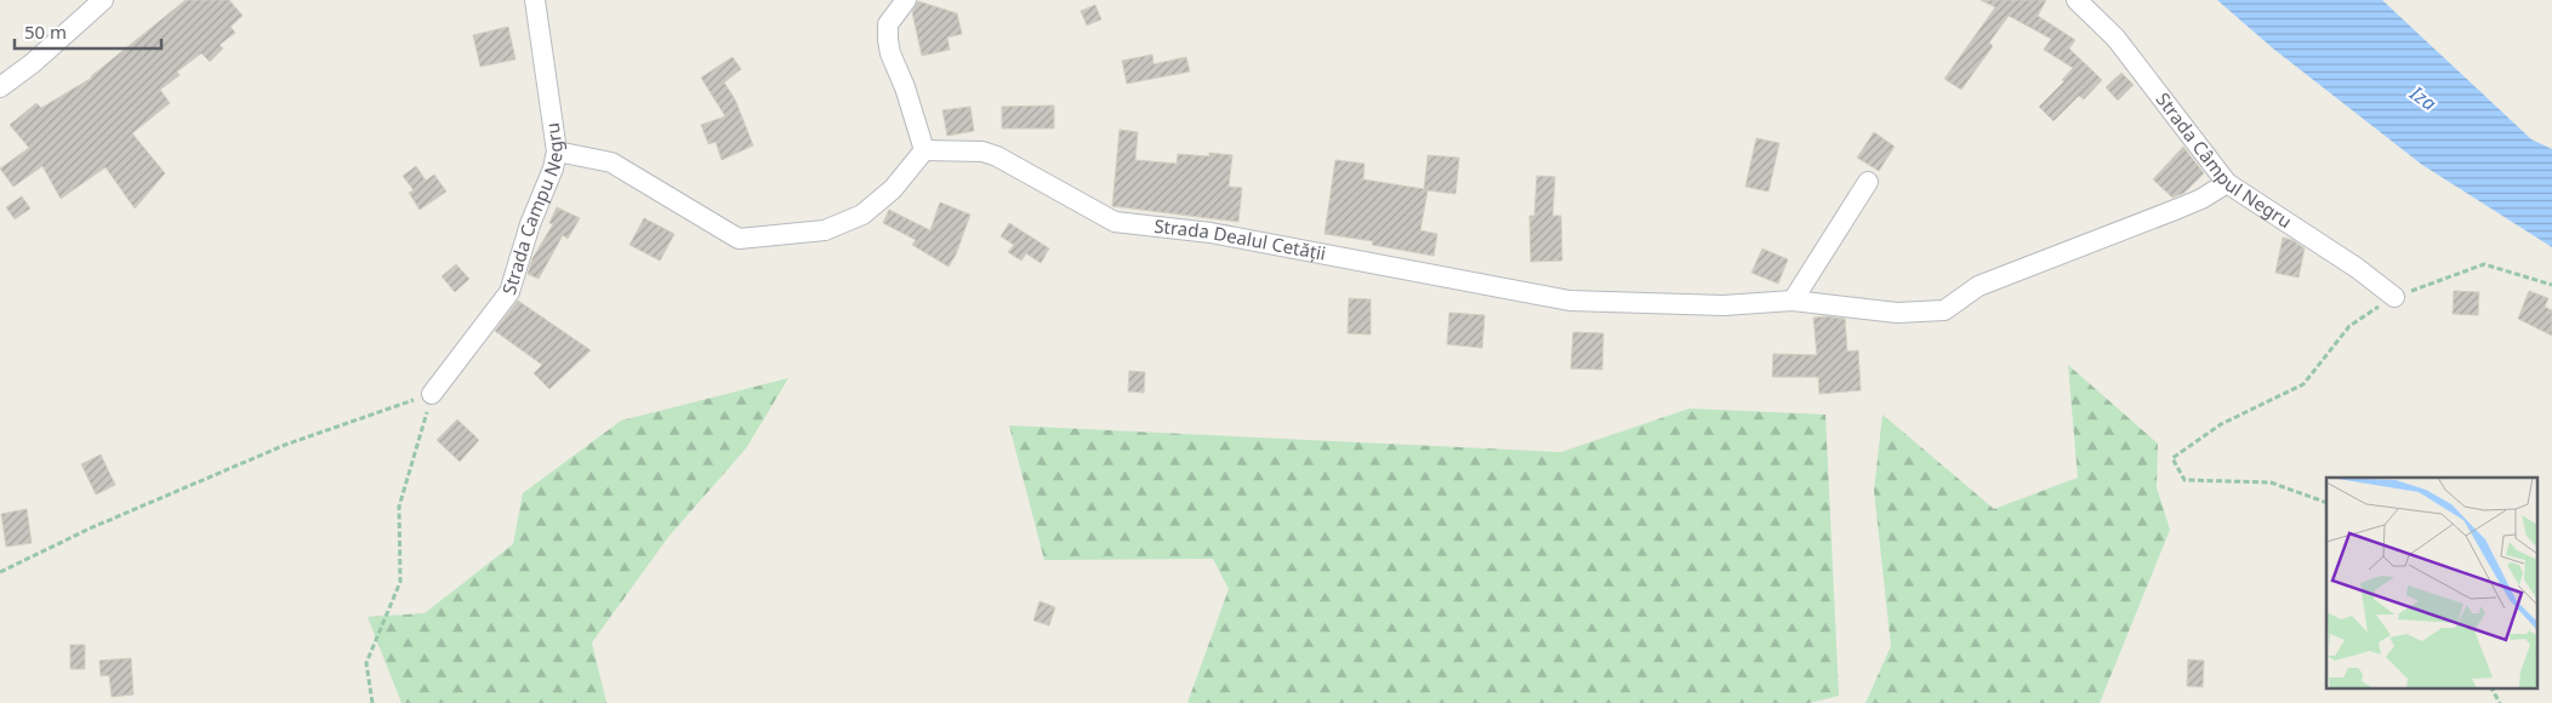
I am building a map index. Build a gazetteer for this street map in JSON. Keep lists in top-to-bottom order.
{
  "streets": {
    "street": ["Strada Câmpul Negru", "Strada Campu Negru", "Strada Dealul Cetății"]
  },
  "crossings": [
    ["Strada Câmpul Negru", "Strada Dealul Cetății"]
  ],
  "water": ["Iza"],
  "scale_bar": "50 m"
}
